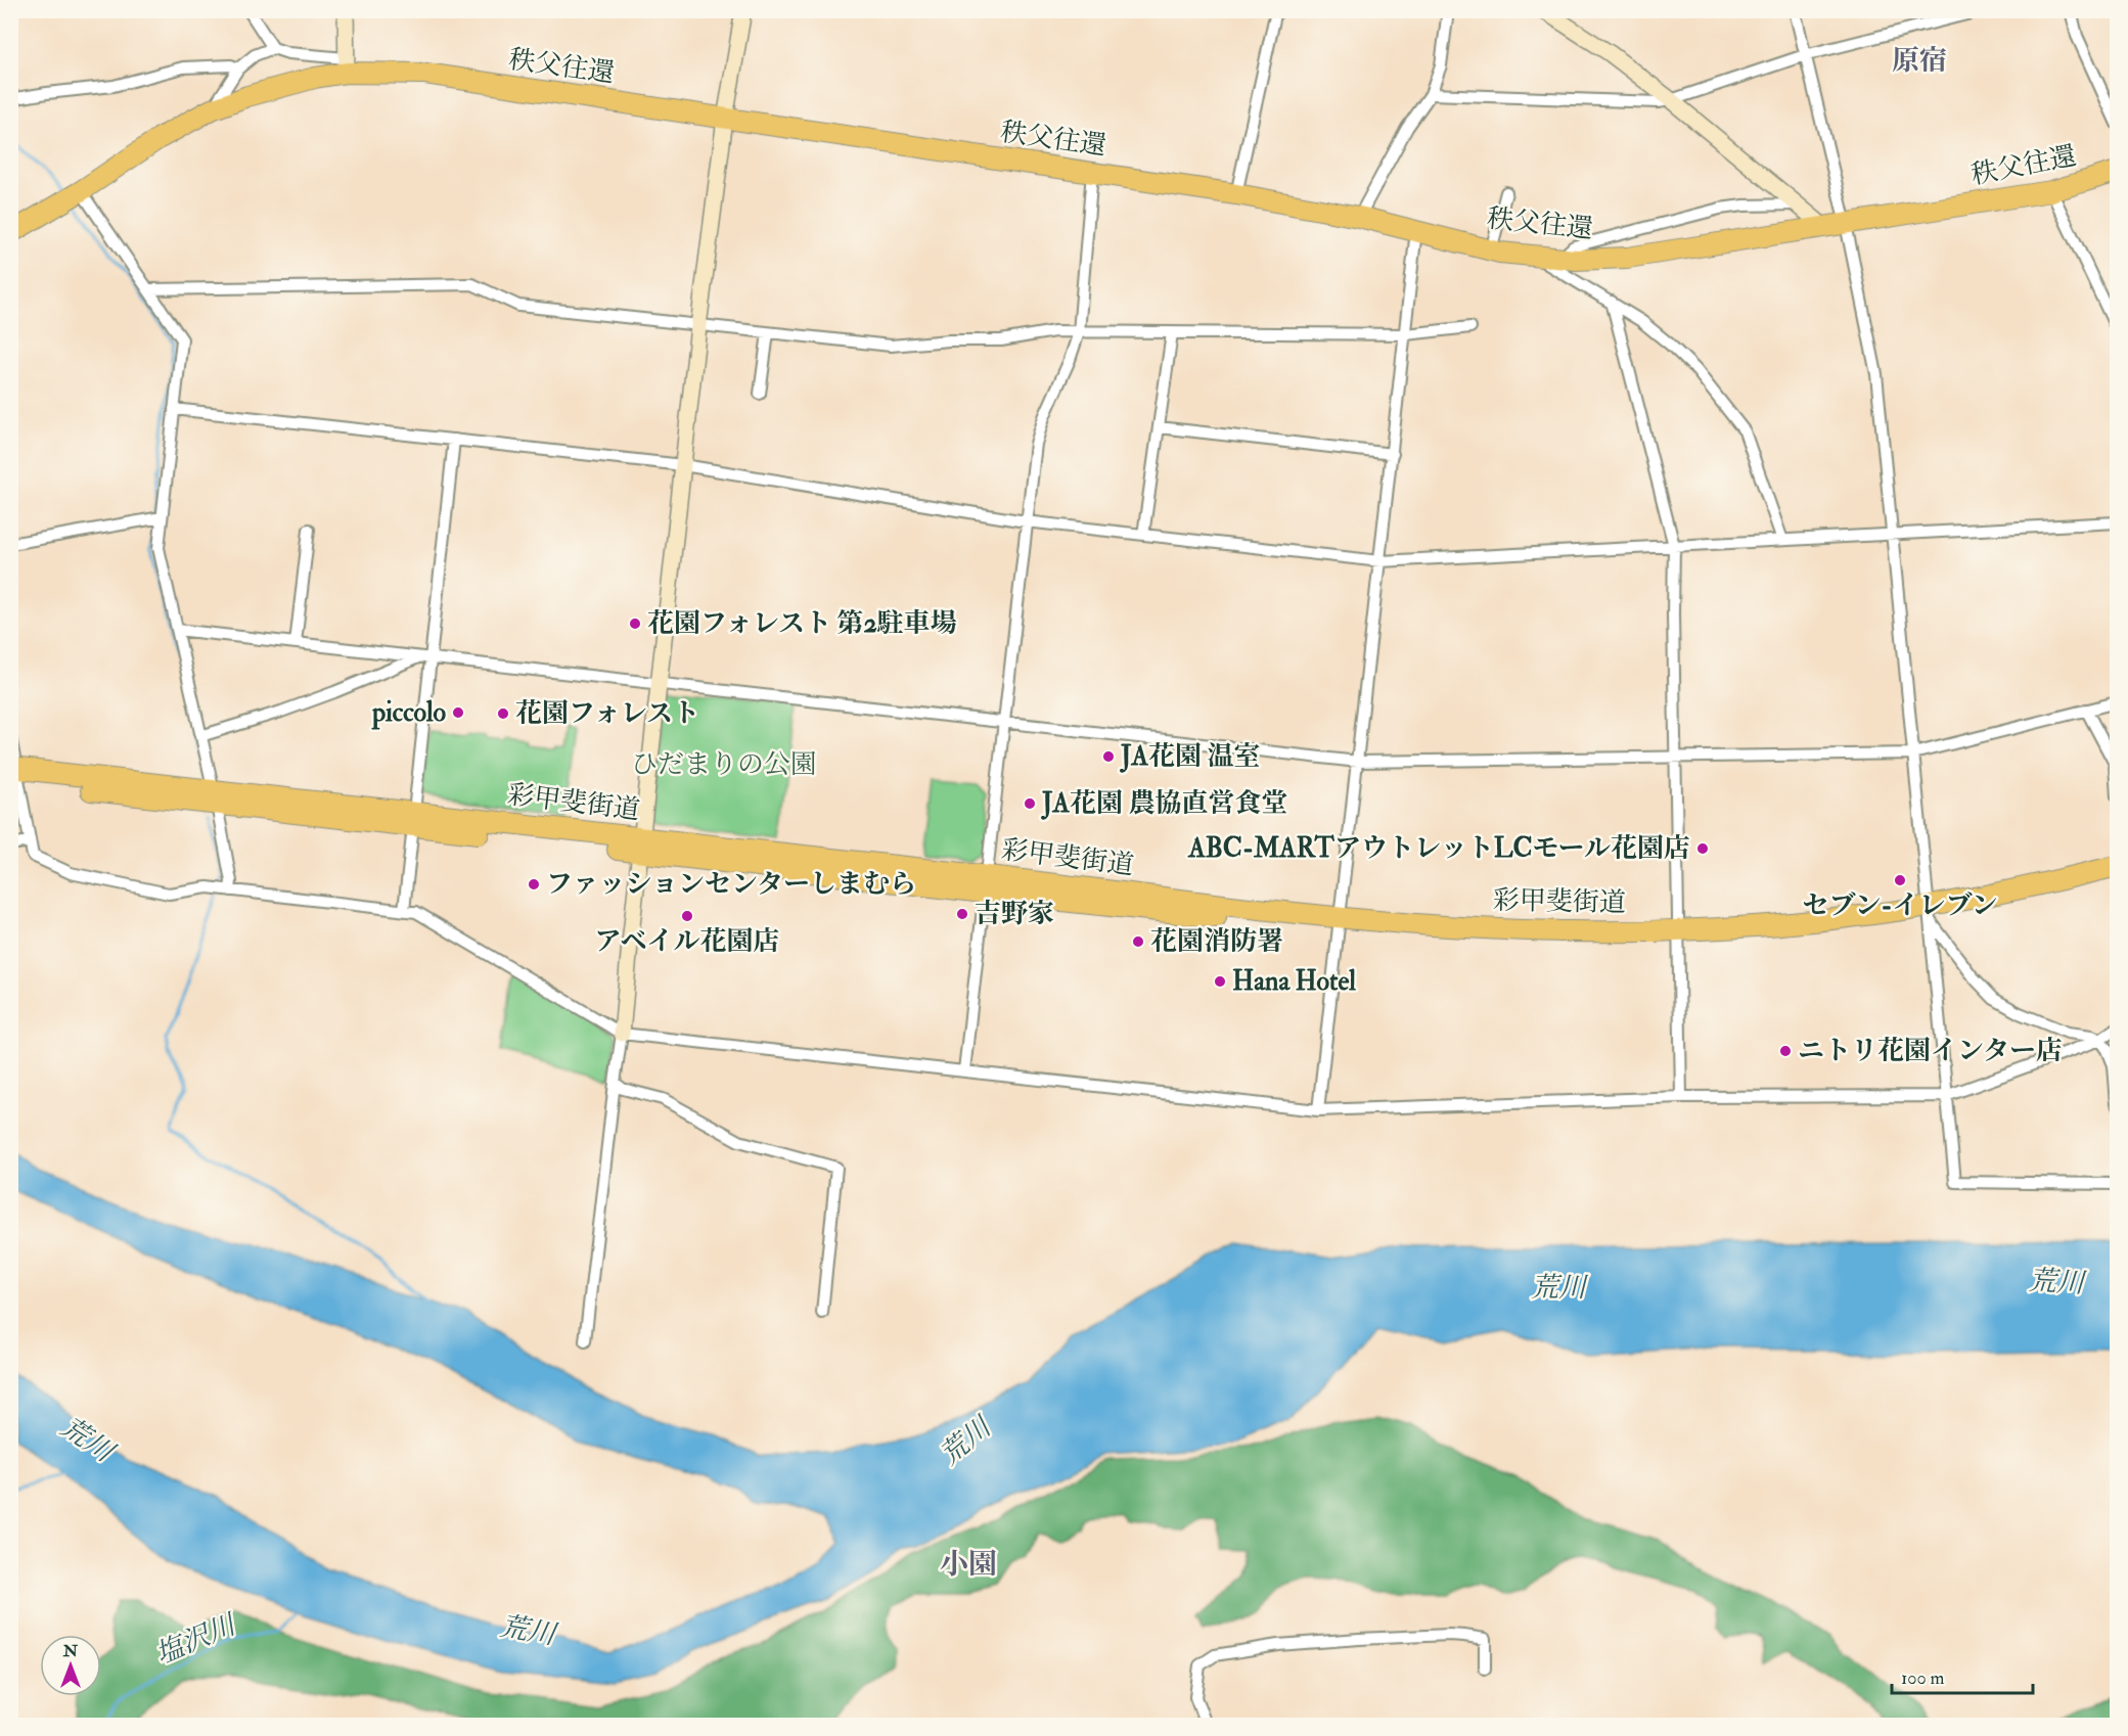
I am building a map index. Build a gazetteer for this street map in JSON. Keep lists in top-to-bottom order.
{
  "streets": {
    "highway": ["秩父往還", "彩甲斐街道"]
  },
  "districts": ["原宿", "小園"],
  "water": ["荒川", "塩沢川"],
  "parks": ["ひだまりの公園"],
  "places": [
    "花園フォレスト 第2駐車場",
    "piccolo",
    "花園フォレスト",
    "JA花園 温室",
    "JA花園 農協直営食堂",
    "ABC-MARTアウトレットLCモール花園店",
    "セブン-イレブン",
    "ファッションセンターしまむら",
    "吉野家",
    "アベイル花園店",
    "花園消防署",
    "Hana Hotel",
    "ニトリ花園インター店"
  ],
  "scale_bar": "100 m",
  "north": "top"
}
